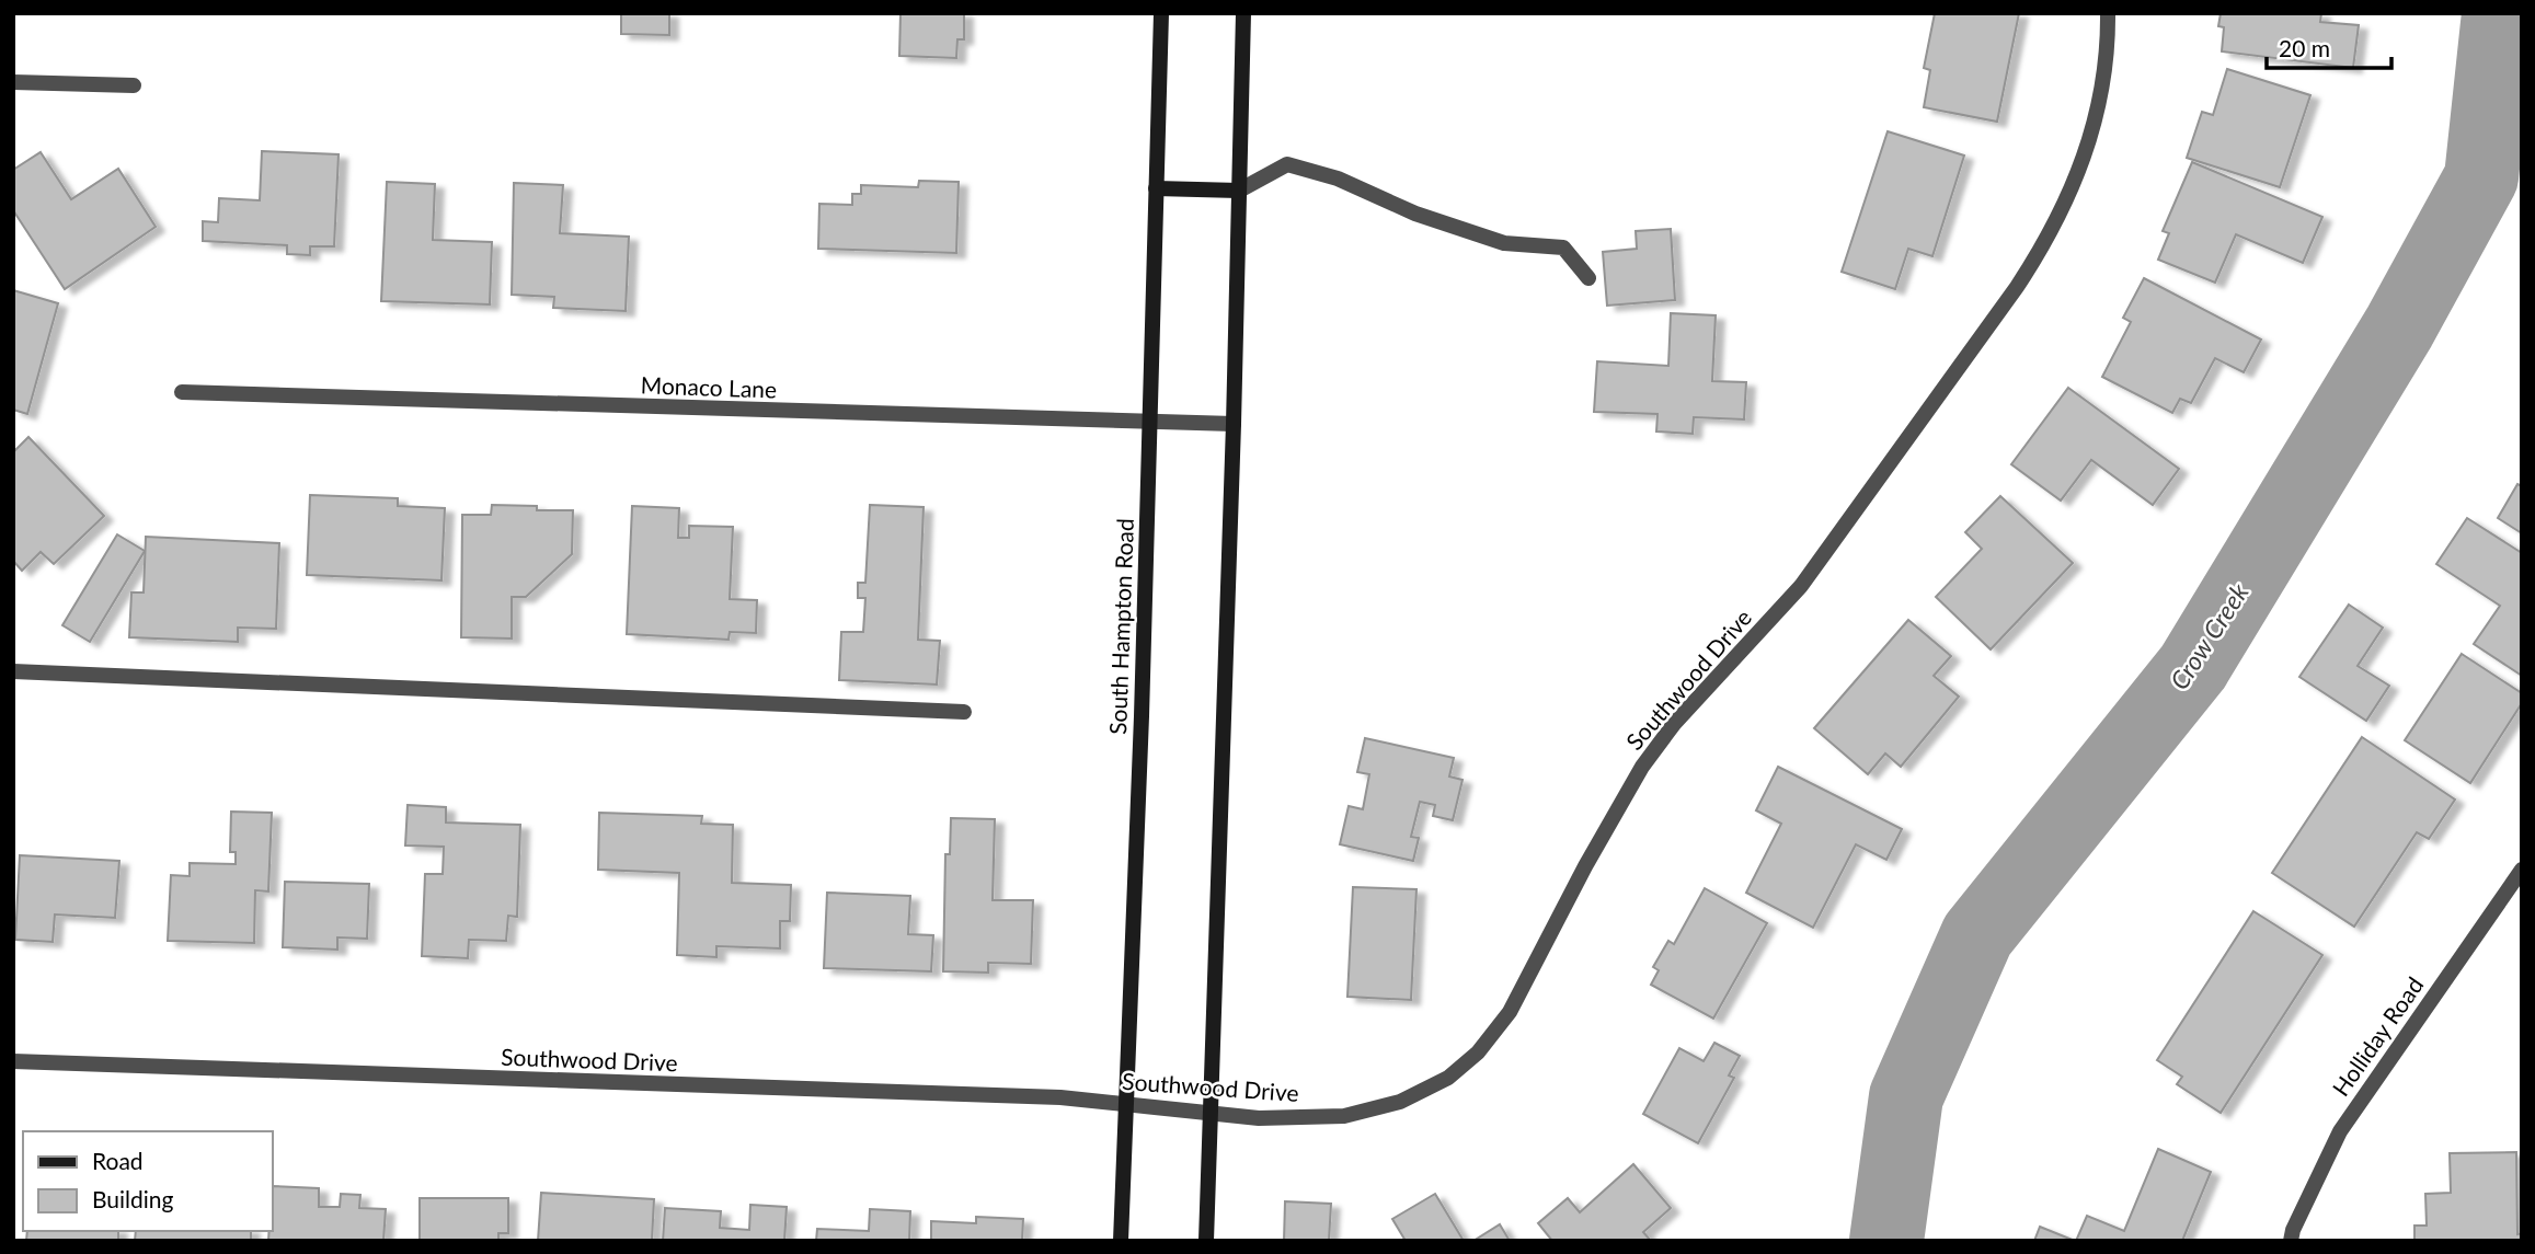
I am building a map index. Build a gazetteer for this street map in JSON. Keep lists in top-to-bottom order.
{
  "streets": {
    "main road": ["South Hampton Road"],
    "street": ["Monaco Lane", "Southwood Drive", "Holliday Road"]
  },
  "crossings": [
    ["Monaco Lane", "South Hampton Road"],
    ["South Hampton Road", "Southwood Drive"]
  ],
  "water": ["Crow Creek"],
  "legend": ["Road", "Building"],
  "scale_bar": "20 m"
}
